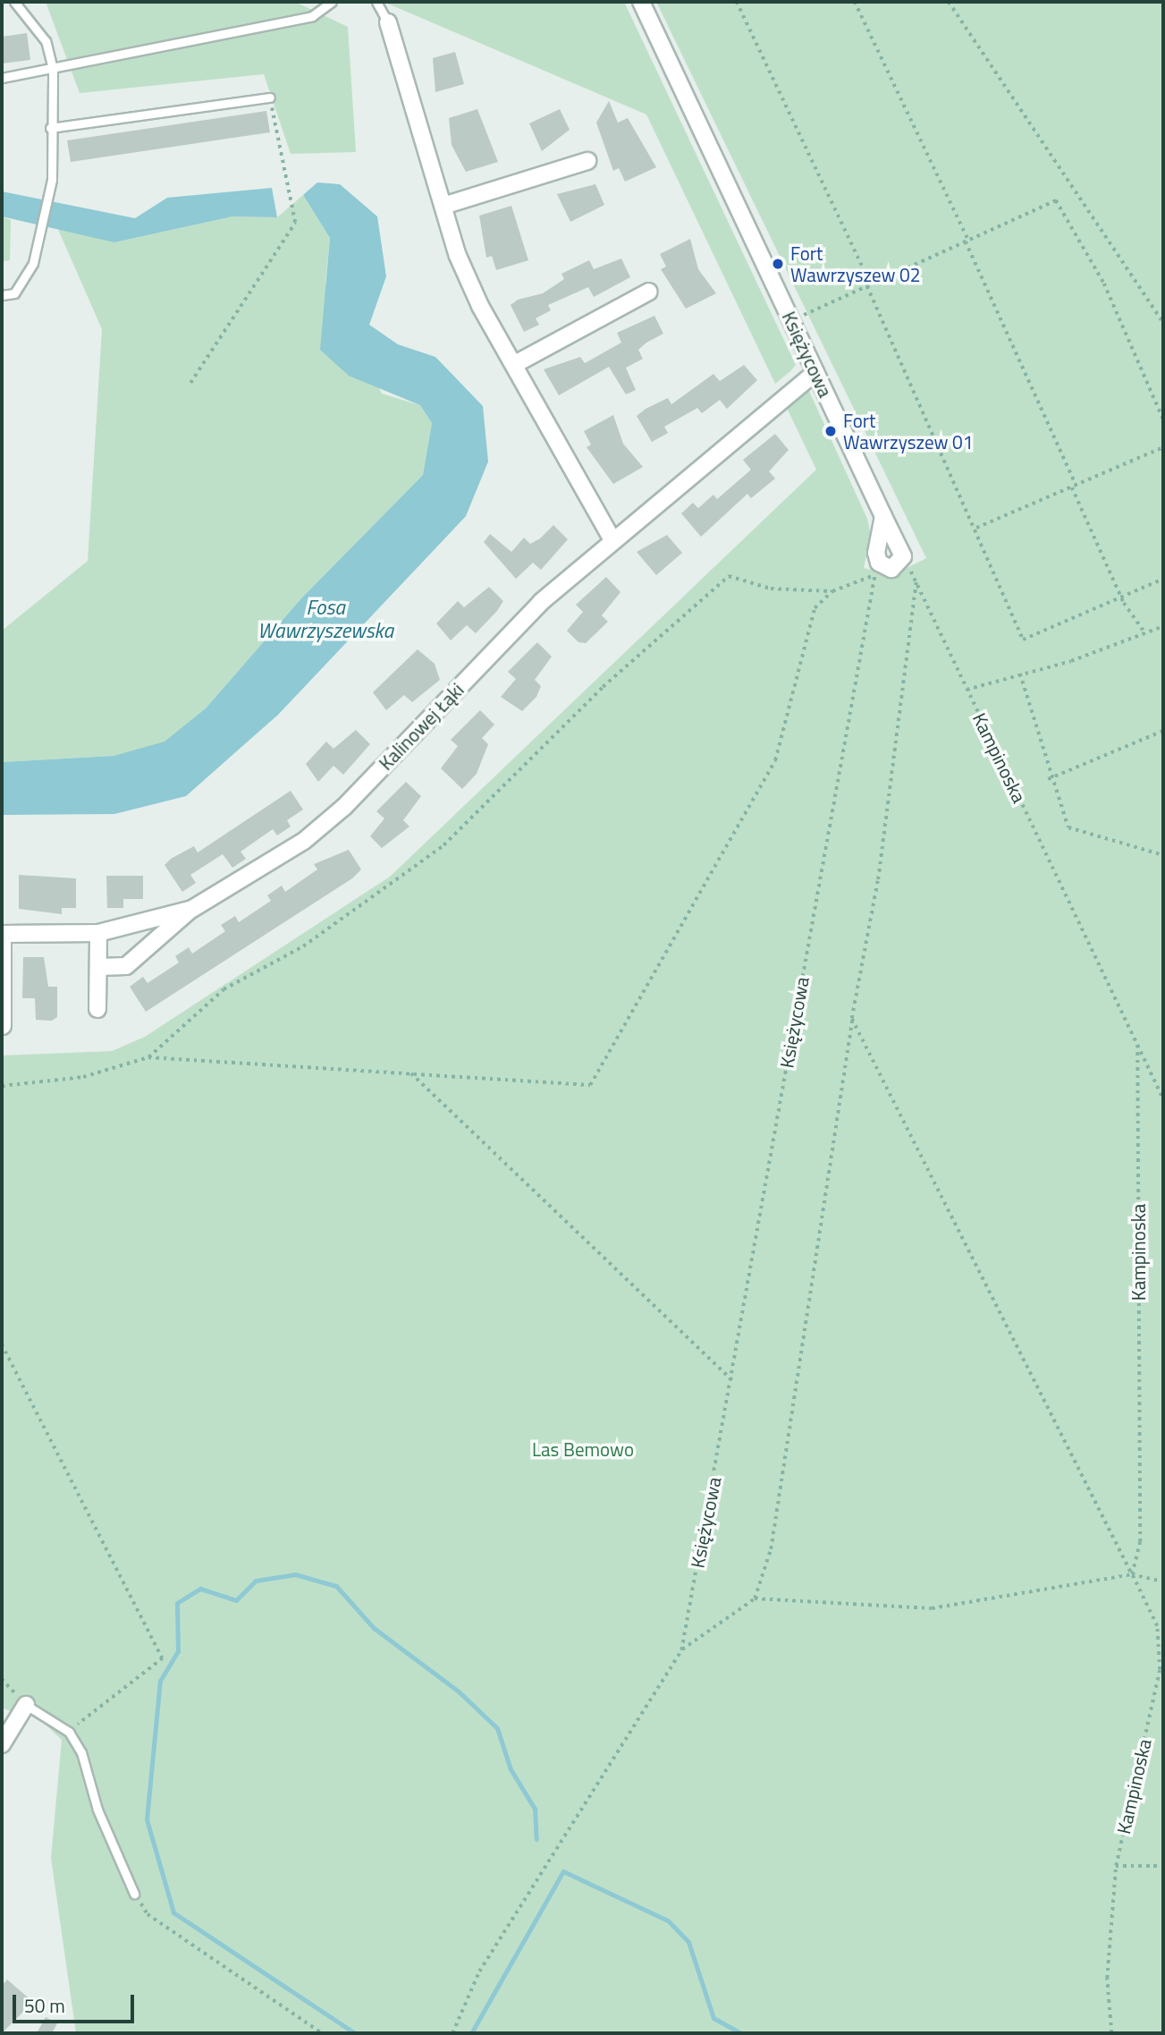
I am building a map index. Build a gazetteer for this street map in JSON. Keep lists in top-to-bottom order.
{
  "streets": {
    "street": ["Księżycowa", "Kalinowej Łąki"],
    "path": ["Kampinoska"]
  },
  "crossings": [
    ["Księżycowa", "Kalinowej Łąki"]
  ],
  "water": ["Fosa Wawrzyszewska"],
  "parks": ["Las Bemowo"],
  "places": ["Fort Wawrzyszew 02", "Fort Wawrzyszew 01"],
  "scale_bar": "50 m"
}
